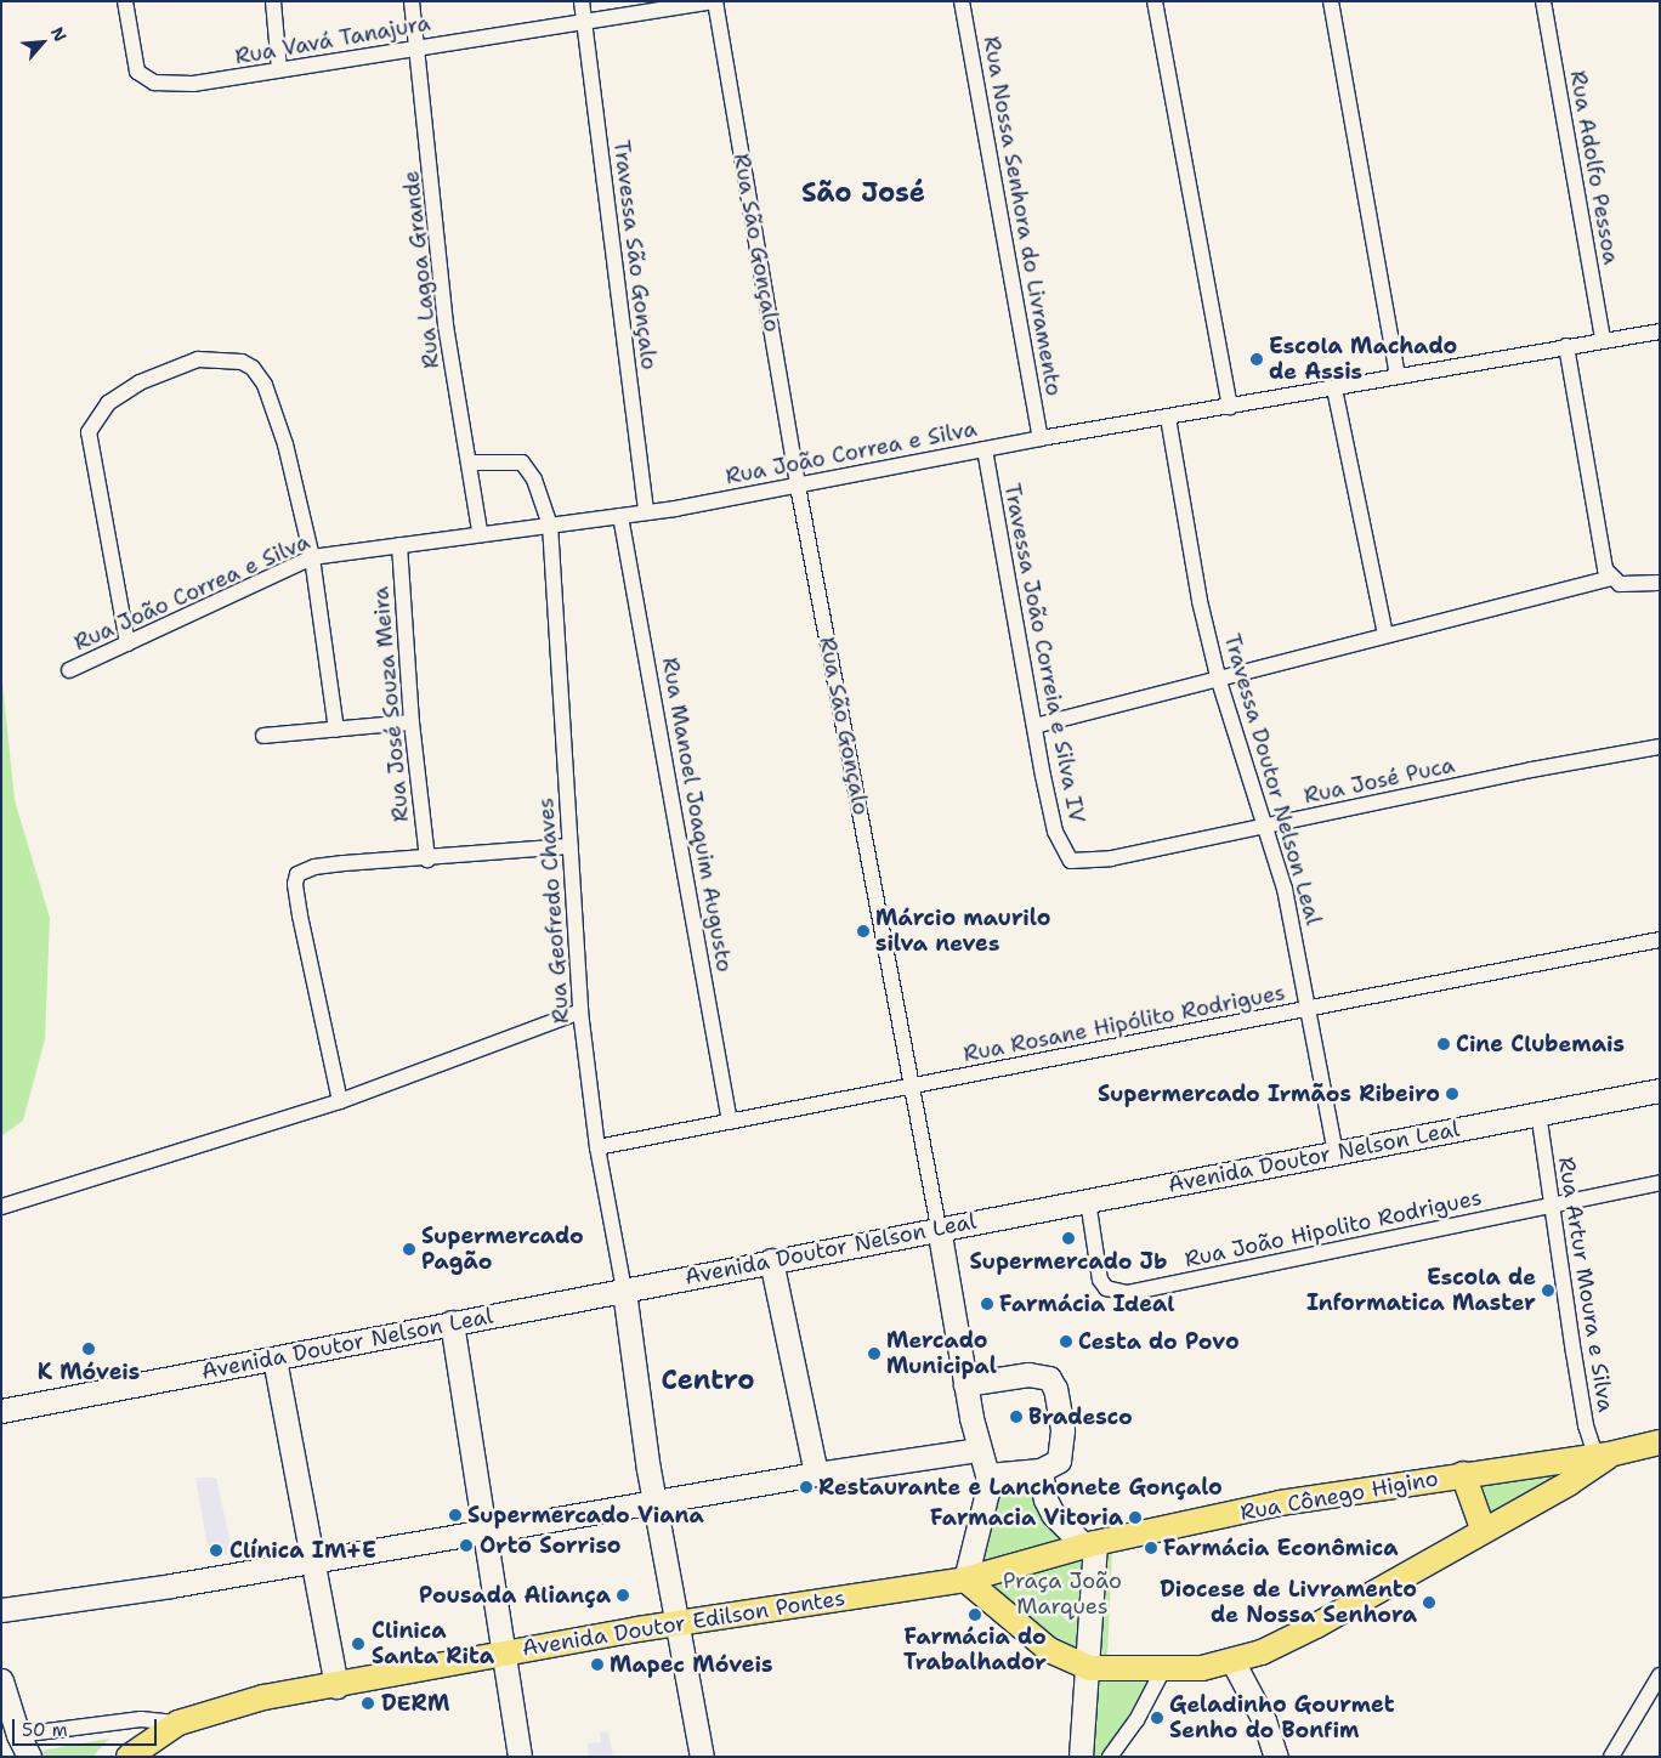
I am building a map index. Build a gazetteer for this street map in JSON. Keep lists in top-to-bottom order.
{
  "streets": {
    "main road": ["Rua Cônego Higino", "Avenida Doutor Edilson Pontes"],
    "street": [
      "Rua Vavá Tanajura",
      "Rua Adolfo Pessoa",
      "Rua Nossa Senhora do Livramento",
      "Rua São Gonçalo",
      "Travessa São Gonçalo",
      "Rua Lagoa Grande",
      "Rua João Correa e Silva",
      "Travessa João Correia e Silva IV",
      "Rua José Souza Meira",
      "Travessa Doutor Nelson Leal",
      "Rua José Puca",
      "Rua Manoel Joaquim Augusto",
      "Rua Geofredo Chaves",
      "Rua Rosane Hipólito Rodrigues",
      "Avenida Doutor Nelson Leal",
      "Rua João Hipolito Rodrigues",
      "Rua Artur Moura e Silva"
    ]
  },
  "crossings": [
    ["Rua Vavá Tanajura", "Rua São Gonçalo"],
    ["Rua Vavá Tanajura", "Travessa São Gonçalo"],
    ["Rua Vavá Tanajura", "Rua Lagoa Grande"],
    ["Rua Adolfo Pessoa", "Rua João Correa e Silva"],
    ["Rua Nossa Senhora do Livramento", "Rua João Correa e Silva"],
    ["Rua São Gonçalo", "Rua João Correa e Silva"],
    ["Rua São Gonçalo", "Rua Rosane Hipólito Rodrigues"],
    ["Rua São Gonçalo", "Avenida Doutor Nelson Leal"],
    ["Travessa São Gonçalo", "Rua João Correa e Silva"],
    ["Rua Lagoa Grande", "Rua João Correa e Silva"],
    ["Rua Lagoa Grande", "Rua Geofredo Chaves"],
    ["Rua João Correa e Silva", "Travessa João Correia e Silva IV"],
    ["Rua João Correa e Silva", "Rua José Souza Meira"],
    ["Rua João Correa e Silva", "Travessa Doutor Nelson Leal"],
    ["Rua João Correa e Silva", "Rua Manoel Joaquim Augusto"],
    ["Rua João Correa e Silva", "Rua Geofredo Chaves"],
    ["Travessa João Correia e Silva IV", "Rua José Puca"],
    ["Travessa Doutor Nelson Leal", "Rua José Puca"],
    ["Travessa Doutor Nelson Leal", "Rua Rosane Hipólito Rodrigues"],
    ["Travessa Doutor Nelson Leal", "Avenida Doutor Nelson Leal"],
    ["Rua Manoel Joaquim Augusto", "Rua Rosane Hipólito Rodrigues"],
    ["Rua Geofredo Chaves", "Rua Rosane Hipólito Rodrigues"],
    ["Rua Geofredo Chaves", "Avenida Doutor Nelson Leal"],
    ["Avenida Doutor Nelson Leal", "Rua João Hipolito Rodrigues"],
    ["Avenida Doutor Nelson Leal", "Rua Artur Moura e Silva"],
    ["Rua João Hipolito Rodrigues", "Rua Artur Moura e Silva"],
    ["Rua Artur Moura e Silva", "Rua Cônego Higino"]
  ],
  "districts": ["São José", "Centro"],
  "parks": ["Praça João Marques"],
  "places": [
    "Escola Machado de Assis",
    "Márcio maurilo silva neves",
    "Cine Clubemais",
    "Supermercado Irmãos Ribeiro",
    "Supermercado Jb",
    "Supermercado Pagão",
    "Escola de Informatica Master",
    "Farmácia Ideal",
    "Cesta do Povo",
    "K Móveis",
    "Mercado Municipal",
    "Bradesco",
    "Restaurante e Lanchonete Gonçalo",
    "Supermercado Viana",
    "Farmacia Vitoria",
    "Orto Sorriso",
    "Farmácia Econômica",
    "Clínica IM+E",
    "Pousada Aliança",
    "Diocese de Livramento de Nossa Senhora",
    "Farmácia do Trabalhador",
    "Clinica Santa Rita",
    "Mapec Móveis",
    "DERM",
    "Geladinho Gourmet Senho do Bonfim"
  ],
  "scale_bar": "50 m",
  "north": "top right"
}
